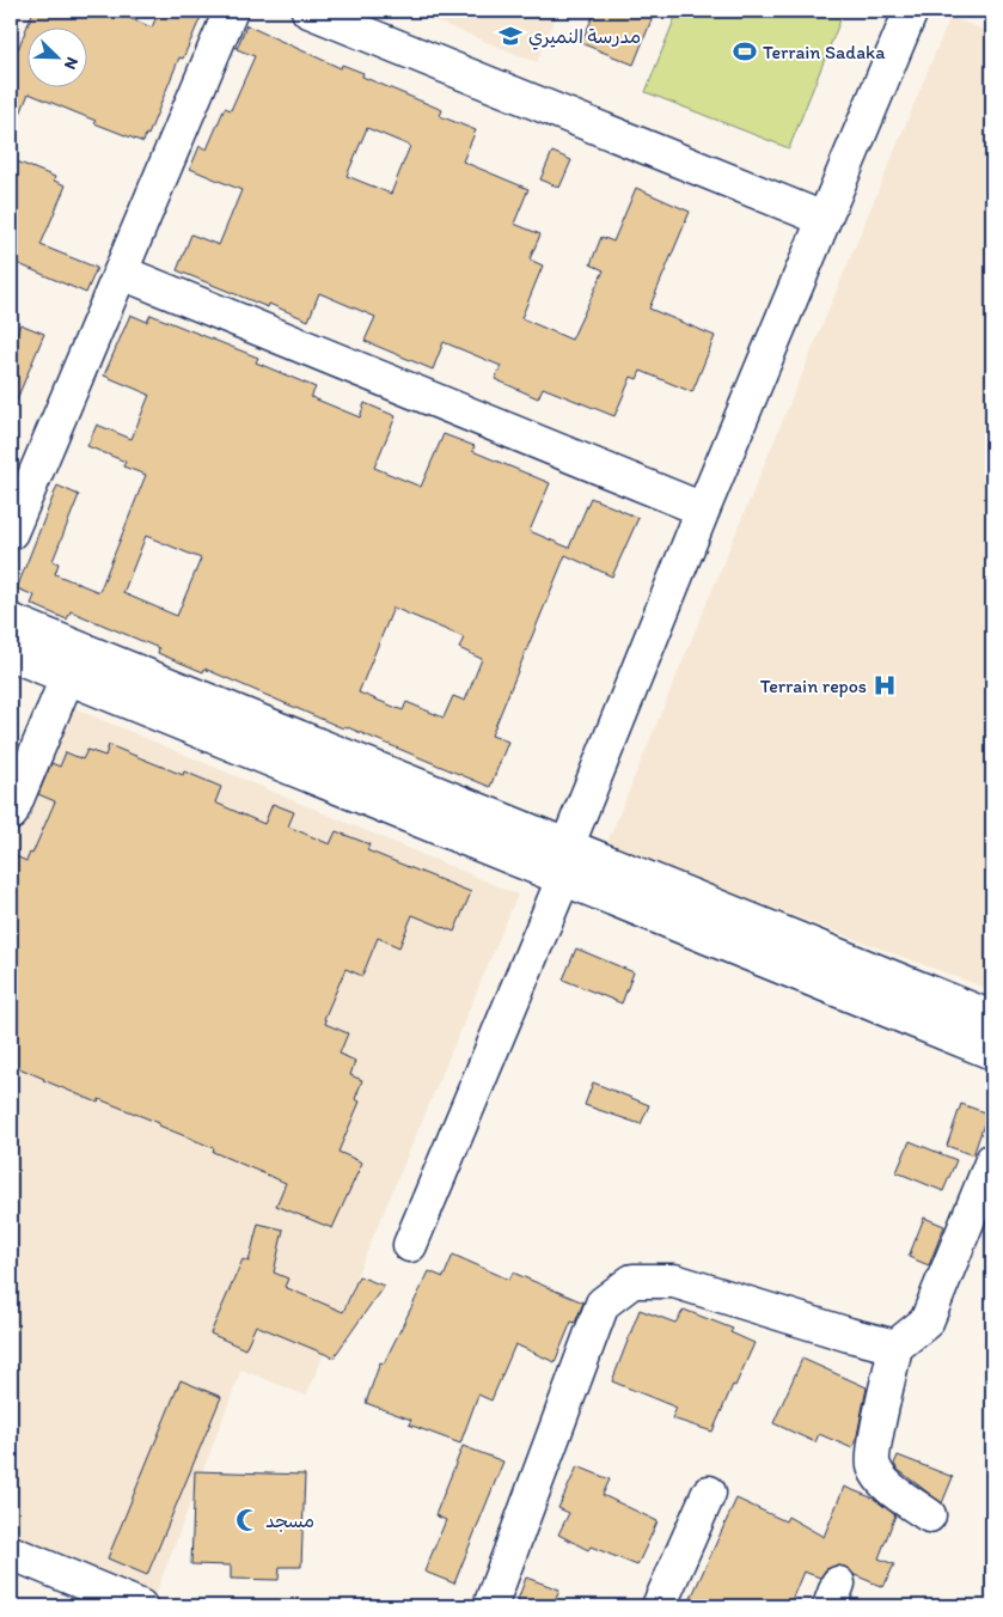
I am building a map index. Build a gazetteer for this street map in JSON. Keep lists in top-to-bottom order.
{
  "places": {
    "school or university": ["مدرسة النميري"],
    "sports": ["Terrain Sadaka"],
    "hospital": ["Terrain repos"],
    "mosque": ["مسجد"]
  },
  "north": "bottom right"
}
